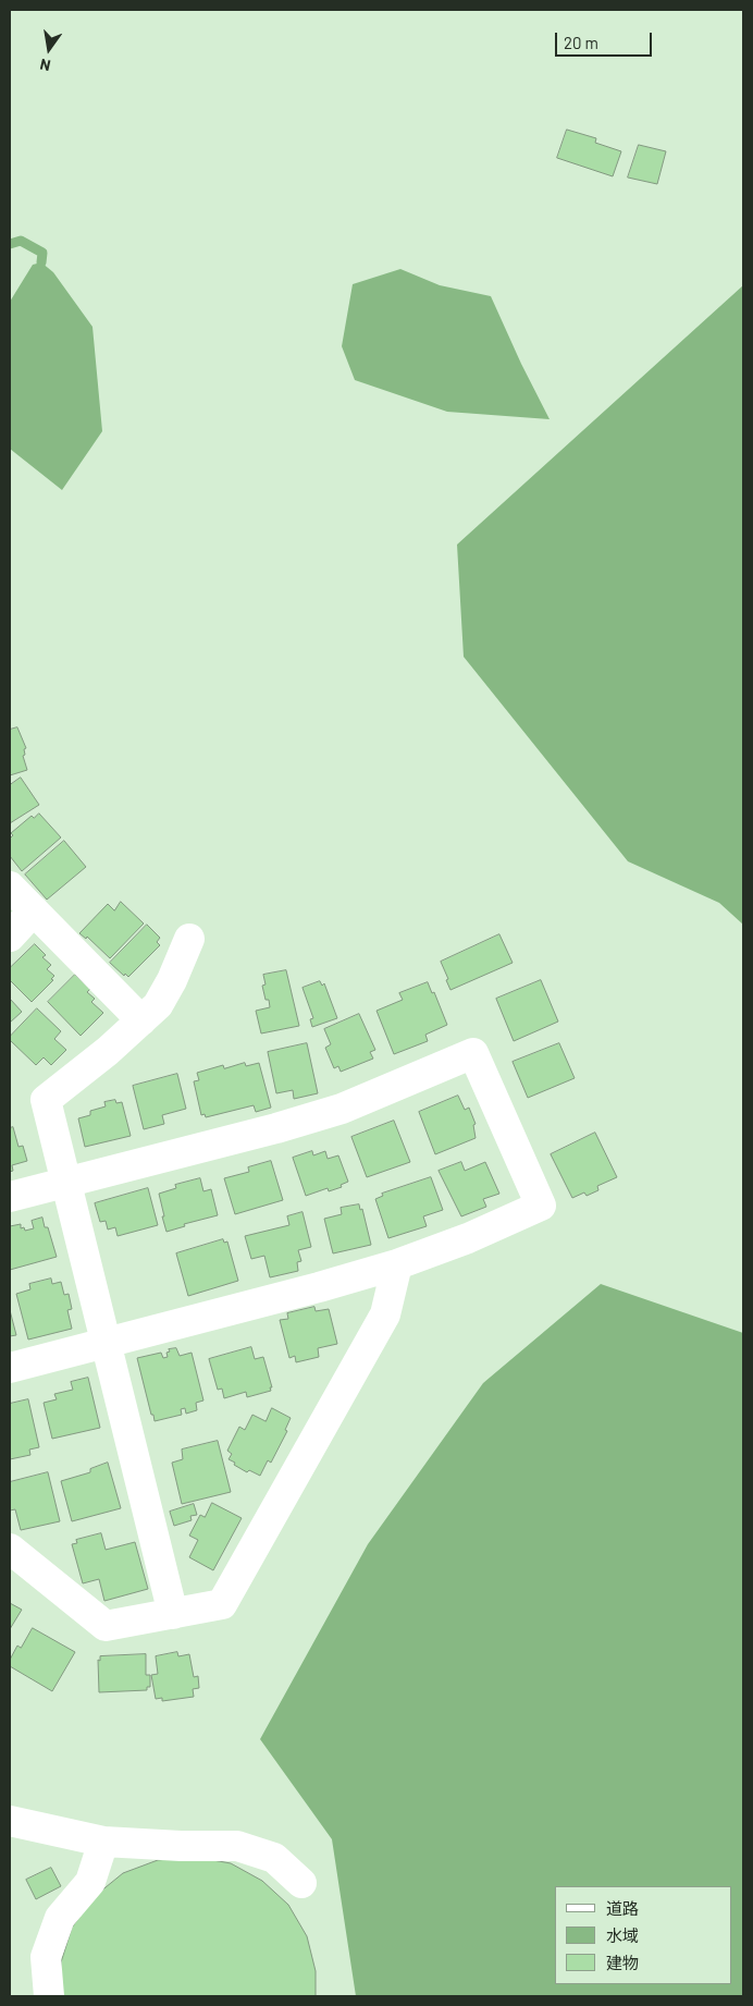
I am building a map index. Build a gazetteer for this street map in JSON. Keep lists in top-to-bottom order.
{
  "legend": ["道路", "水域", "建物"],
  "scale_bar": "20 m",
  "north": "bottom"
}
